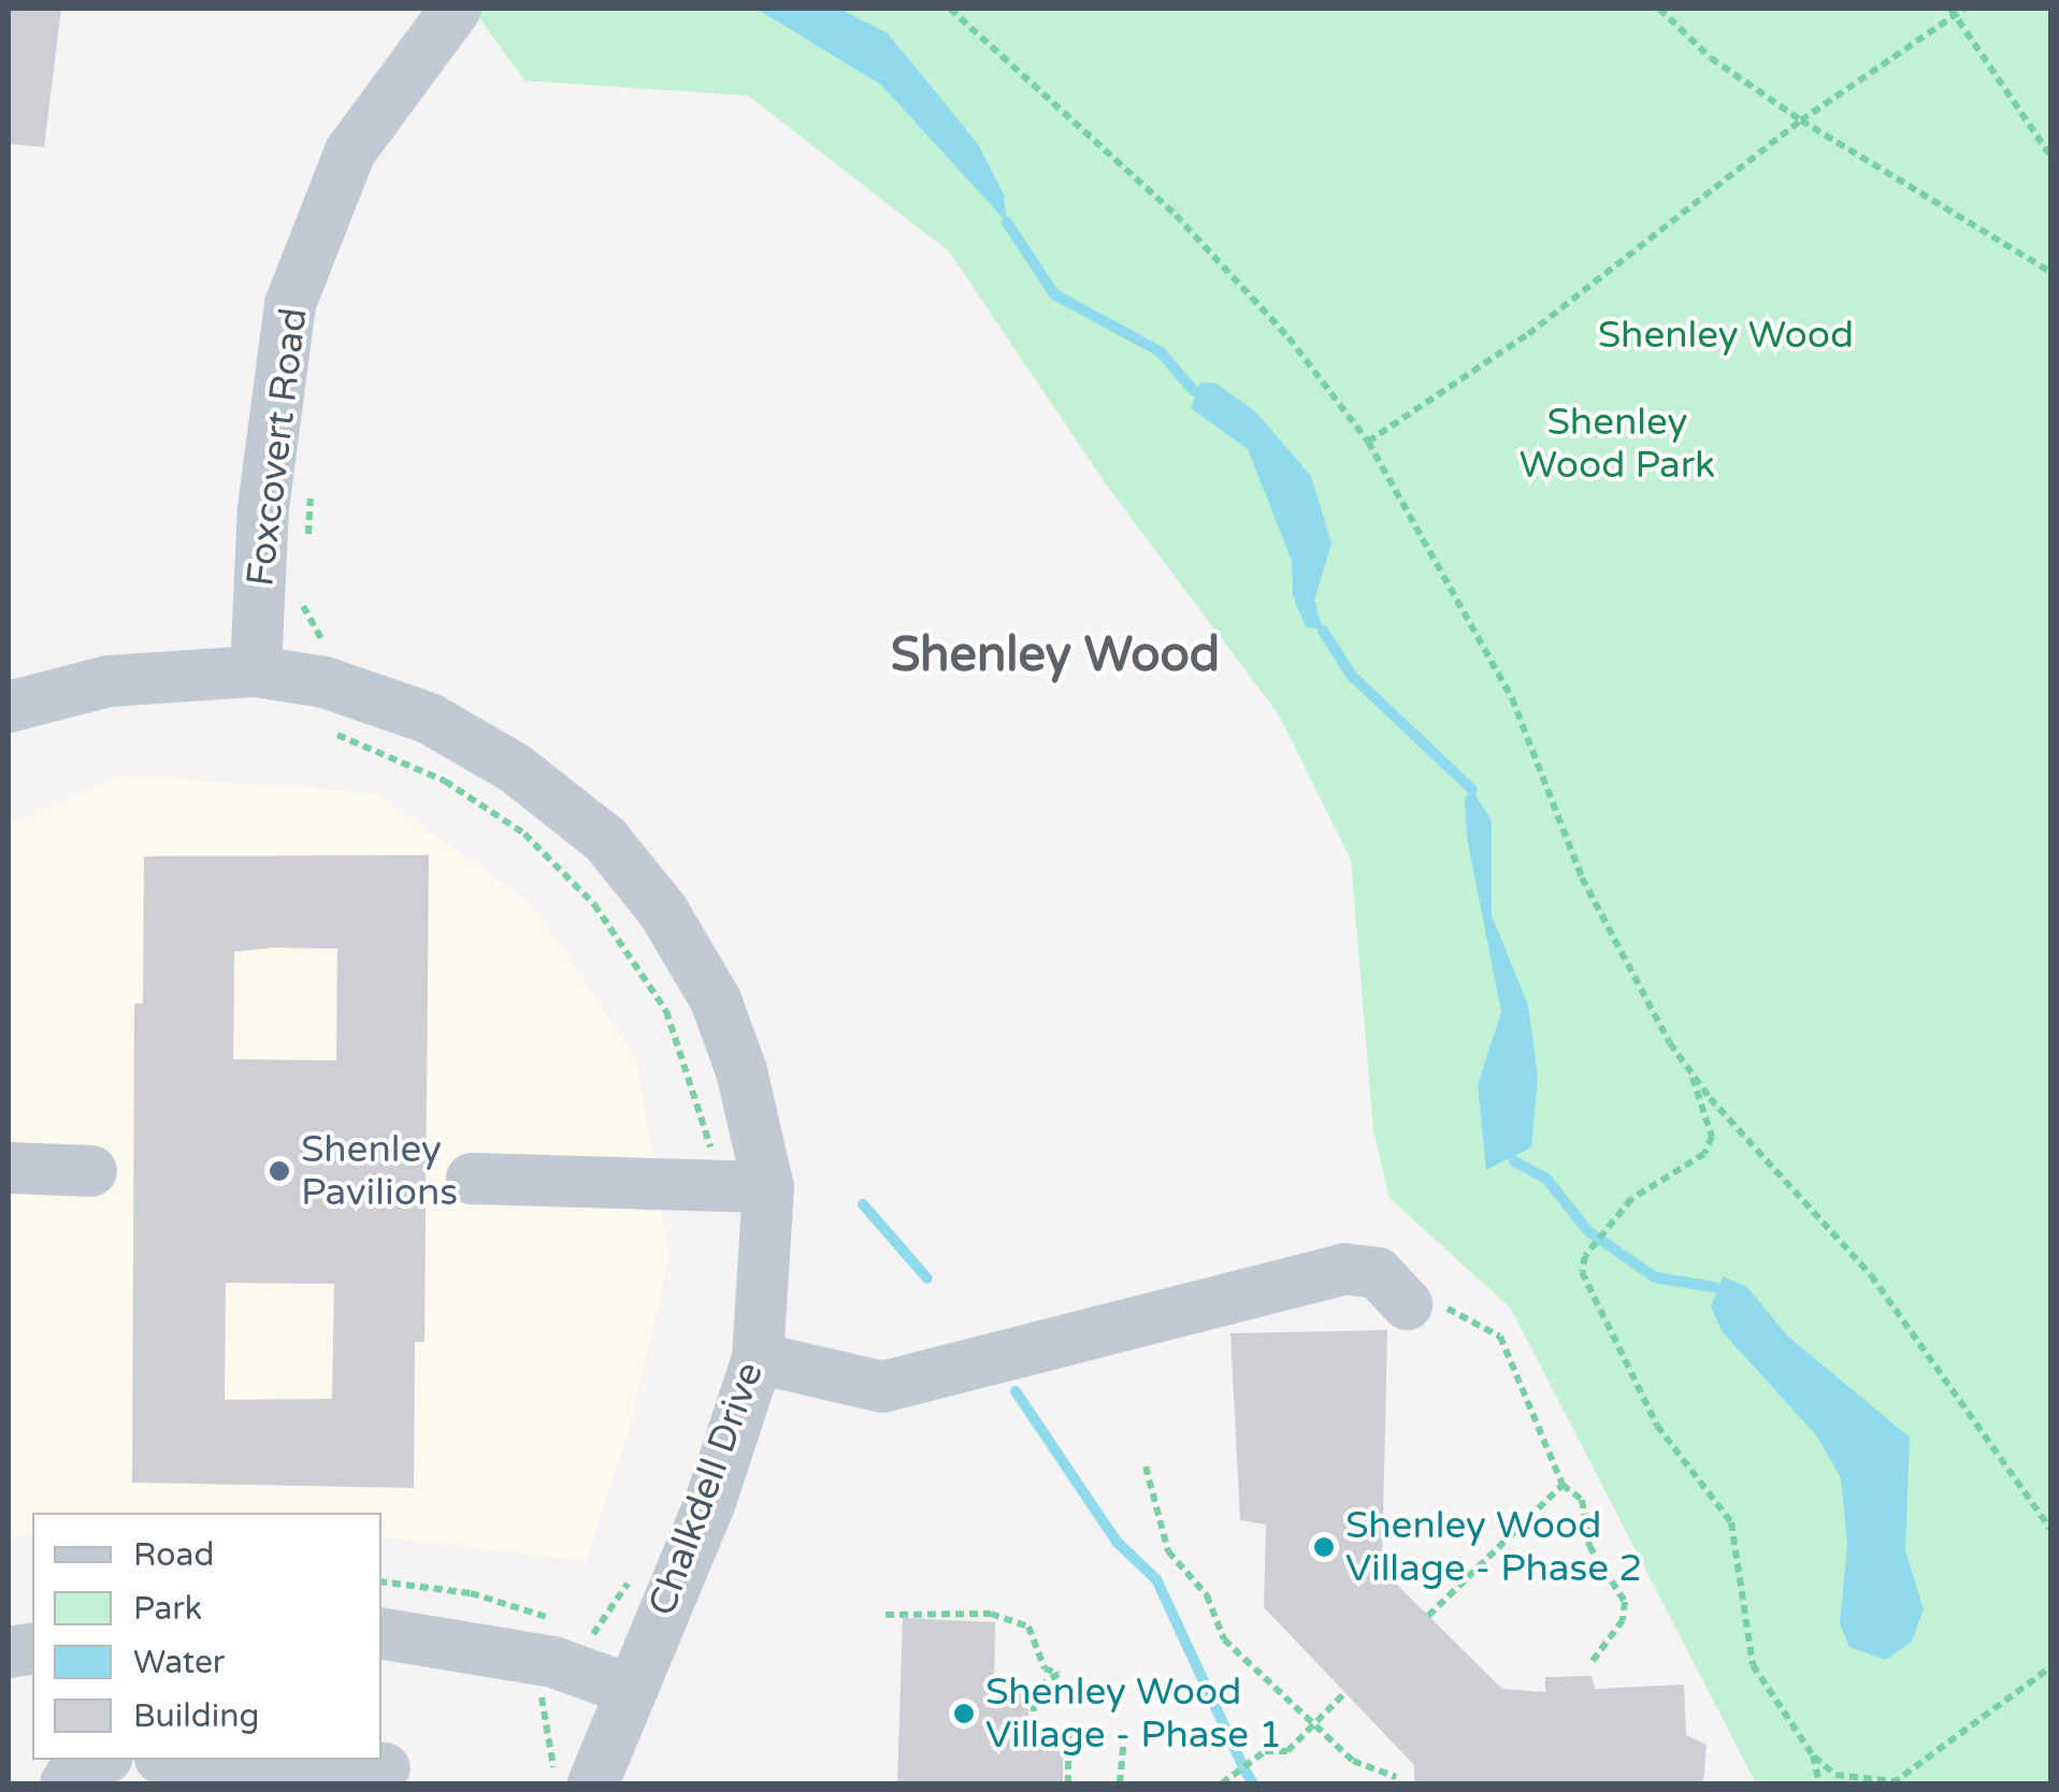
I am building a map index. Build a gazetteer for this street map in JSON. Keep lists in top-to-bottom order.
{
  "streets": {
    "street": ["Foxcovert Road", "Chalkdell Drive"]
  },
  "crossings": [
    ["Foxcovert Road", "Chalkdell Drive"]
  ],
  "districts": ["Shenley Wood"],
  "parks": ["Shenley Wood", "Shenley Wood Park"],
  "places": ["Shenley Pavilions", "Shenley Wood Village - Phase 2", "Shenley Wood Village - Phase 1"],
  "legend": [
    "Road",
    "Park",
    "Water",
    "Building"
  ]
}
